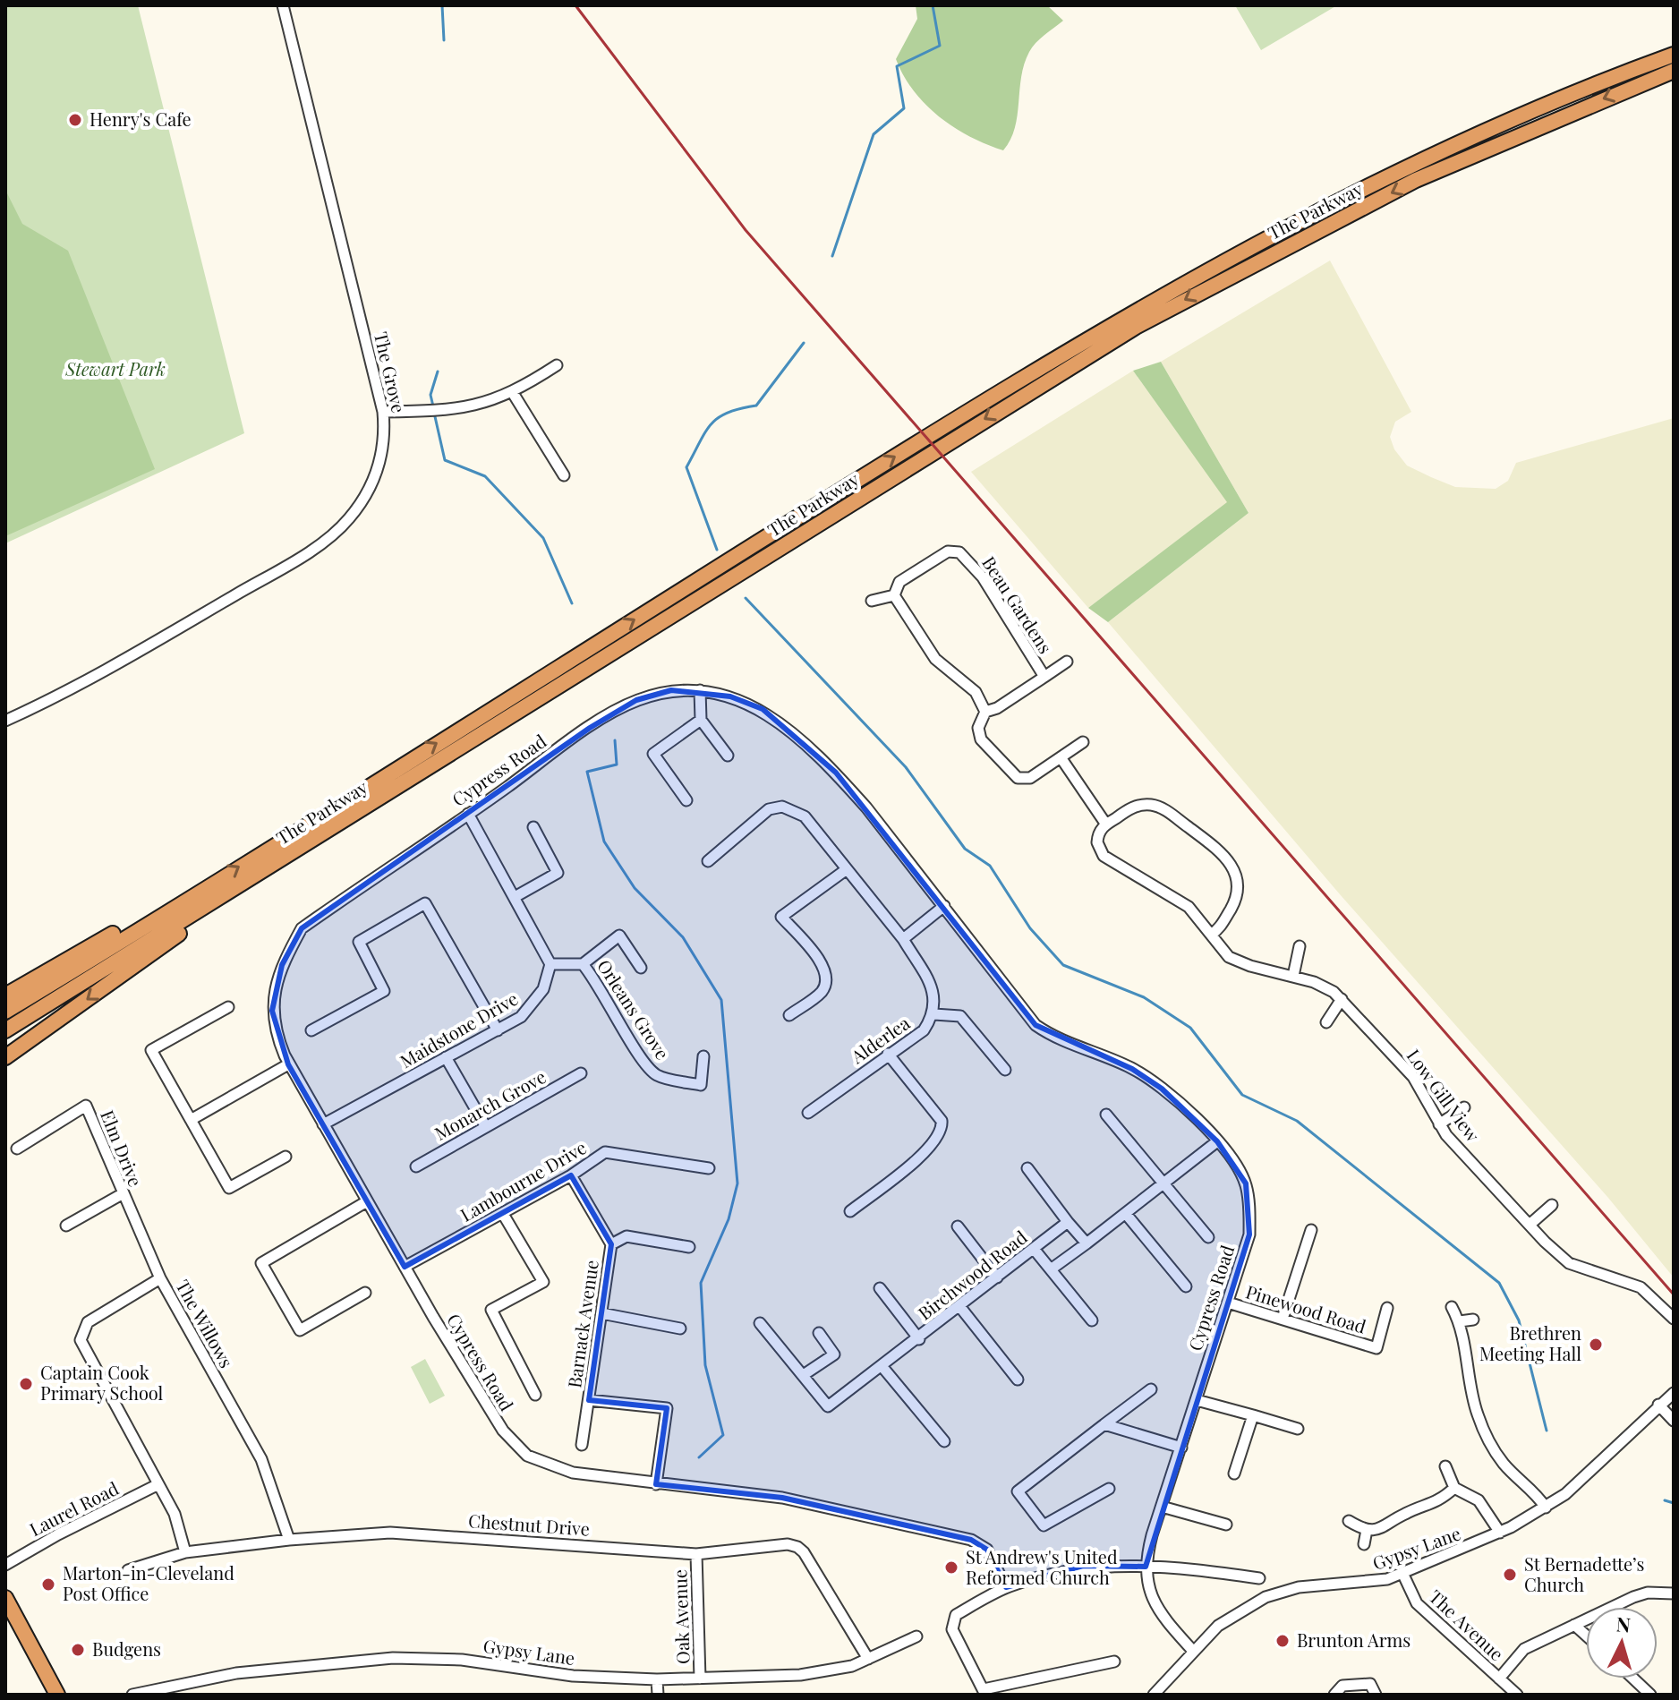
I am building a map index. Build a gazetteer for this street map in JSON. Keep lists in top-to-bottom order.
{
  "streets": {
    "highway": ["The Parkway"],
    "street": [
      "The Grove",
      "Beau Gardens",
      "Cypress Road",
      "Orleans Grove",
      "Maidstone Drive",
      "Alderlea",
      "Low Gill View",
      "Monarch Grove",
      "Elm Drive",
      "Lambourne Drive",
      "Birchwood Road",
      "Pinewood Road",
      "The Willows",
      "Barnack Avenue",
      "Laurel Road",
      "Chestnut Drive",
      "Gypsy Lane",
      "Oak Avenue",
      "The Avenue"
    ]
  },
  "crossings": [
    ["Cypress Road", "Maidstone Drive"],
    ["Cypress Road", "Lambourne Drive"],
    ["Cypress Road", "Pinewood Road"],
    ["Orleans Grove", "Maidstone Drive"],
    ["Elm Drive", "The Willows"],
    ["Lambourne Drive", "Barnack Avenue"],
    ["The Willows", "Laurel Road"],
    ["The Willows", "Chestnut Drive"],
    ["Chestnut Drive", "Gypsy Lane"],
    ["Chestnut Drive", "Oak Avenue"],
    ["Gypsy Lane", "Oak Avenue"],
    ["Gypsy Lane", "The Avenue"]
  ],
  "parks": ["Stewart Park"],
  "places": [
    "Henry's Cafe",
    "Brethren Meeting Hall",
    "Captain Cook Primary School",
    "St Andrew's United Reformed Church",
    "St Bernadette’s Church",
    "Marton-in-Cleveland Post Office",
    "Brunton Arms",
    "Budgens"
  ],
  "north": "top"
}
